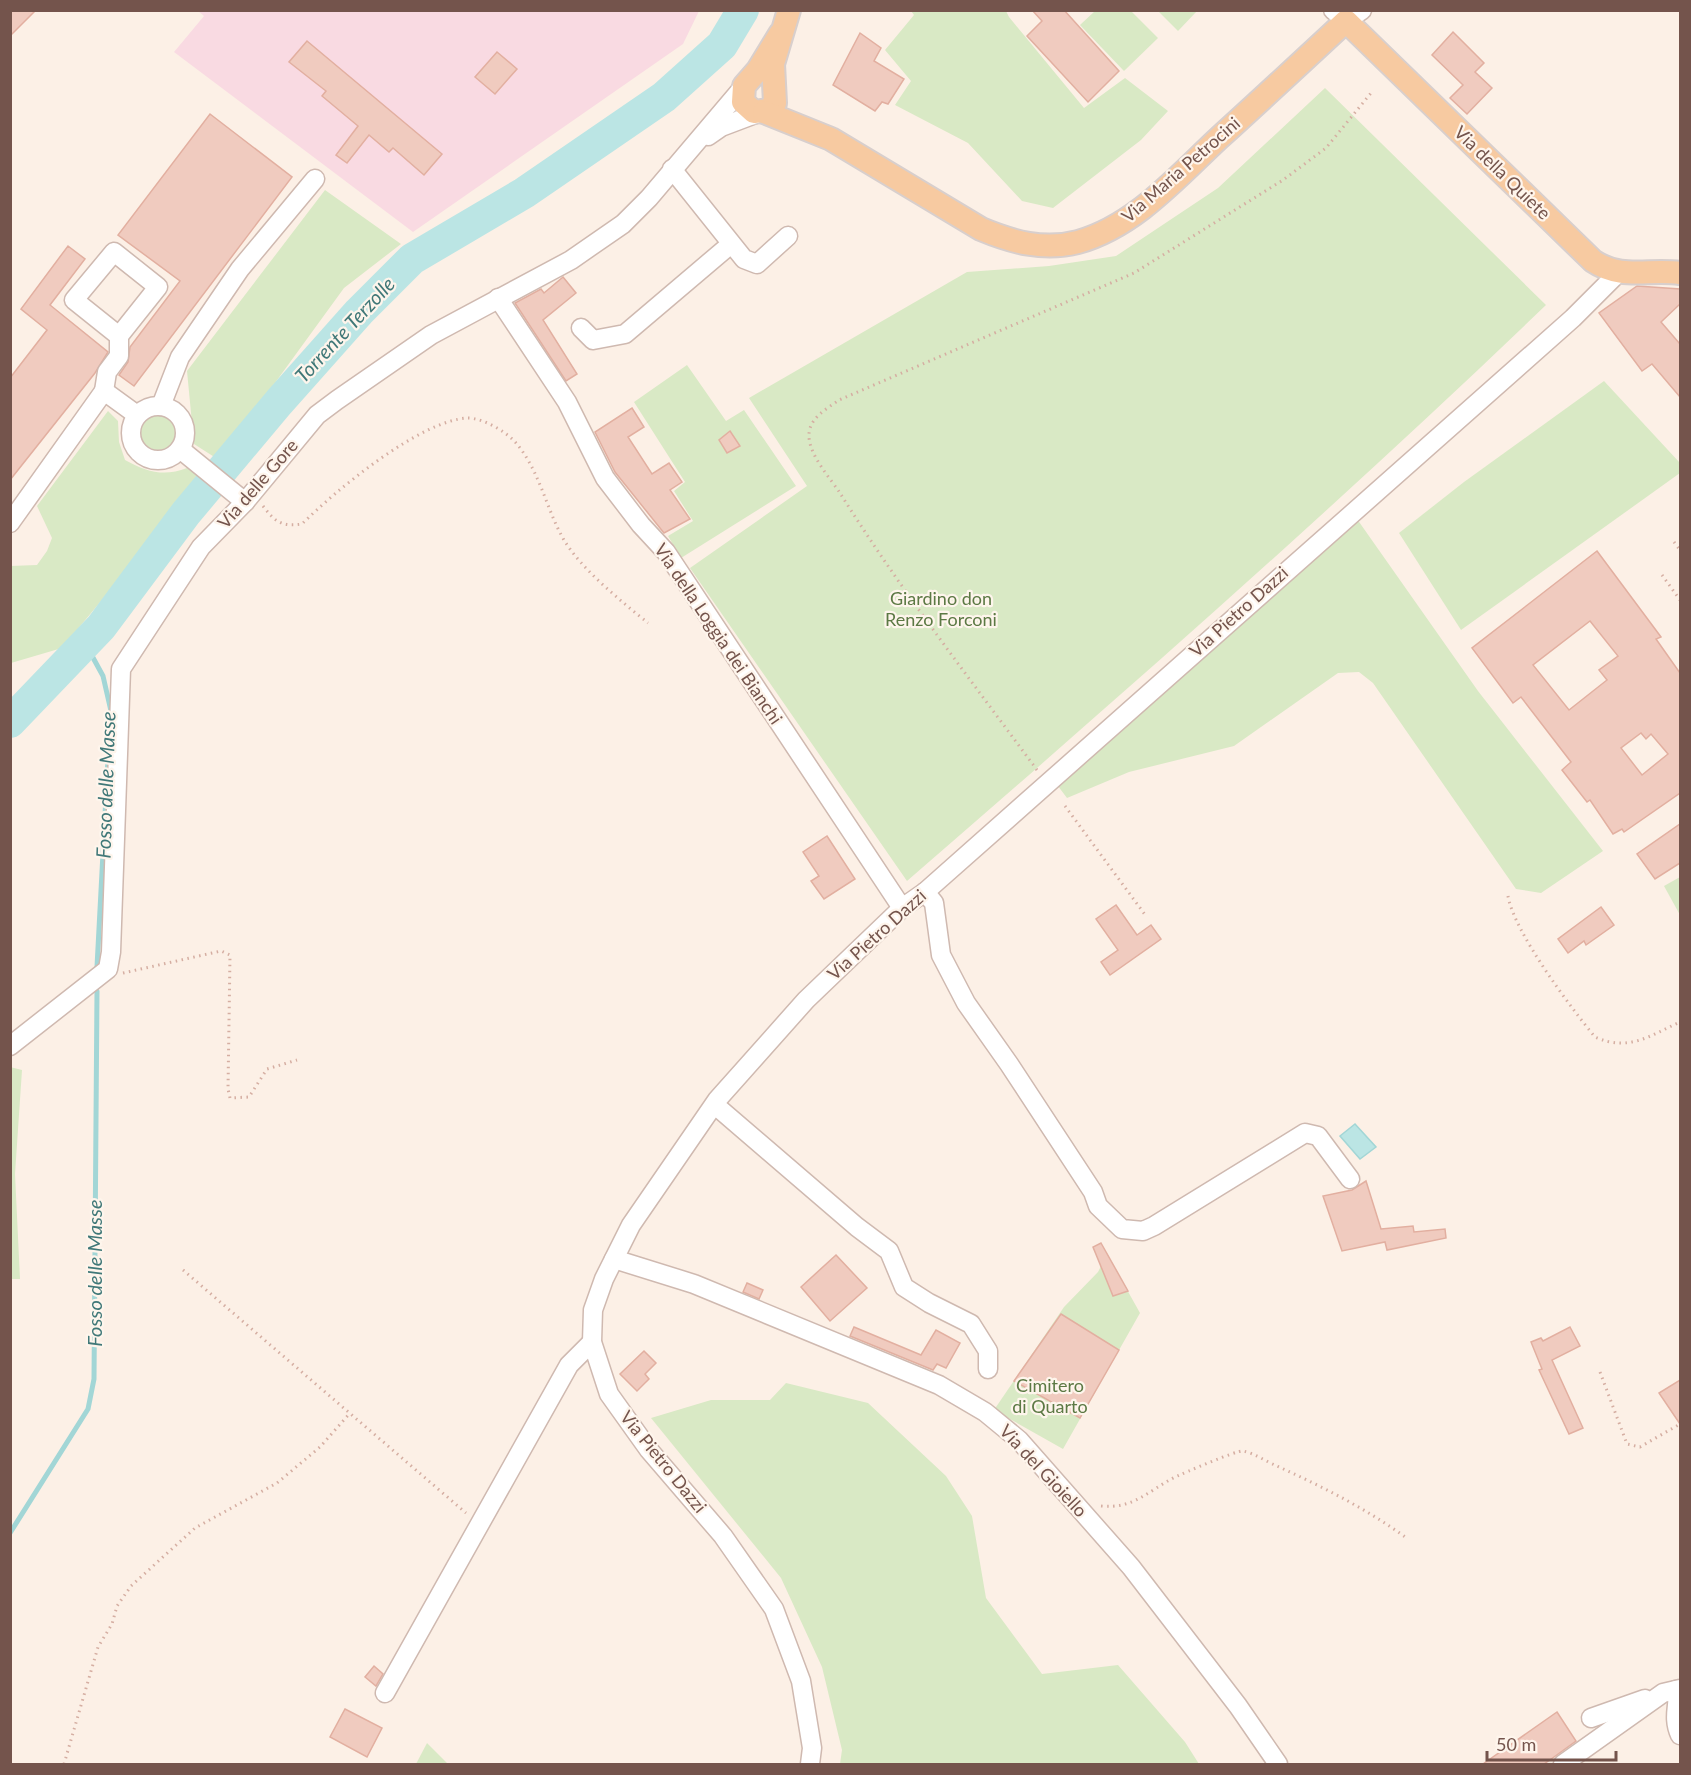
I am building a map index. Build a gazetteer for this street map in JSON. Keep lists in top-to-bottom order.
{
  "streets": {
    "main road": ["Via Maria Petrocini", "Via della Quiete", "Via delle Gore"],
    "street": ["Via Pietro Dazzi", "Via della Loggia dei Bianchi", "Via del Gioiello"]
  },
  "crossings": [
    ["Via Maria Petrocini", "Via della Quiete"],
    ["Via Maria Petrocini", "Via delle Gore"],
    ["Via della Quiete", "Via Pietro Dazzi"],
    ["Via delle Gore", "Via della Loggia dei Bianchi"],
    ["Via Pietro Dazzi", "Via della Loggia dei Bianchi"],
    ["Via Pietro Dazzi", "Via del Gioiello"]
  ],
  "water": ["Torrente Terzolle", "Fosso delle Masse"],
  "parks": ["Giardino don Renzo Forconi", "Cimitero di Quarto"],
  "scale_bar": "50 m"
}
